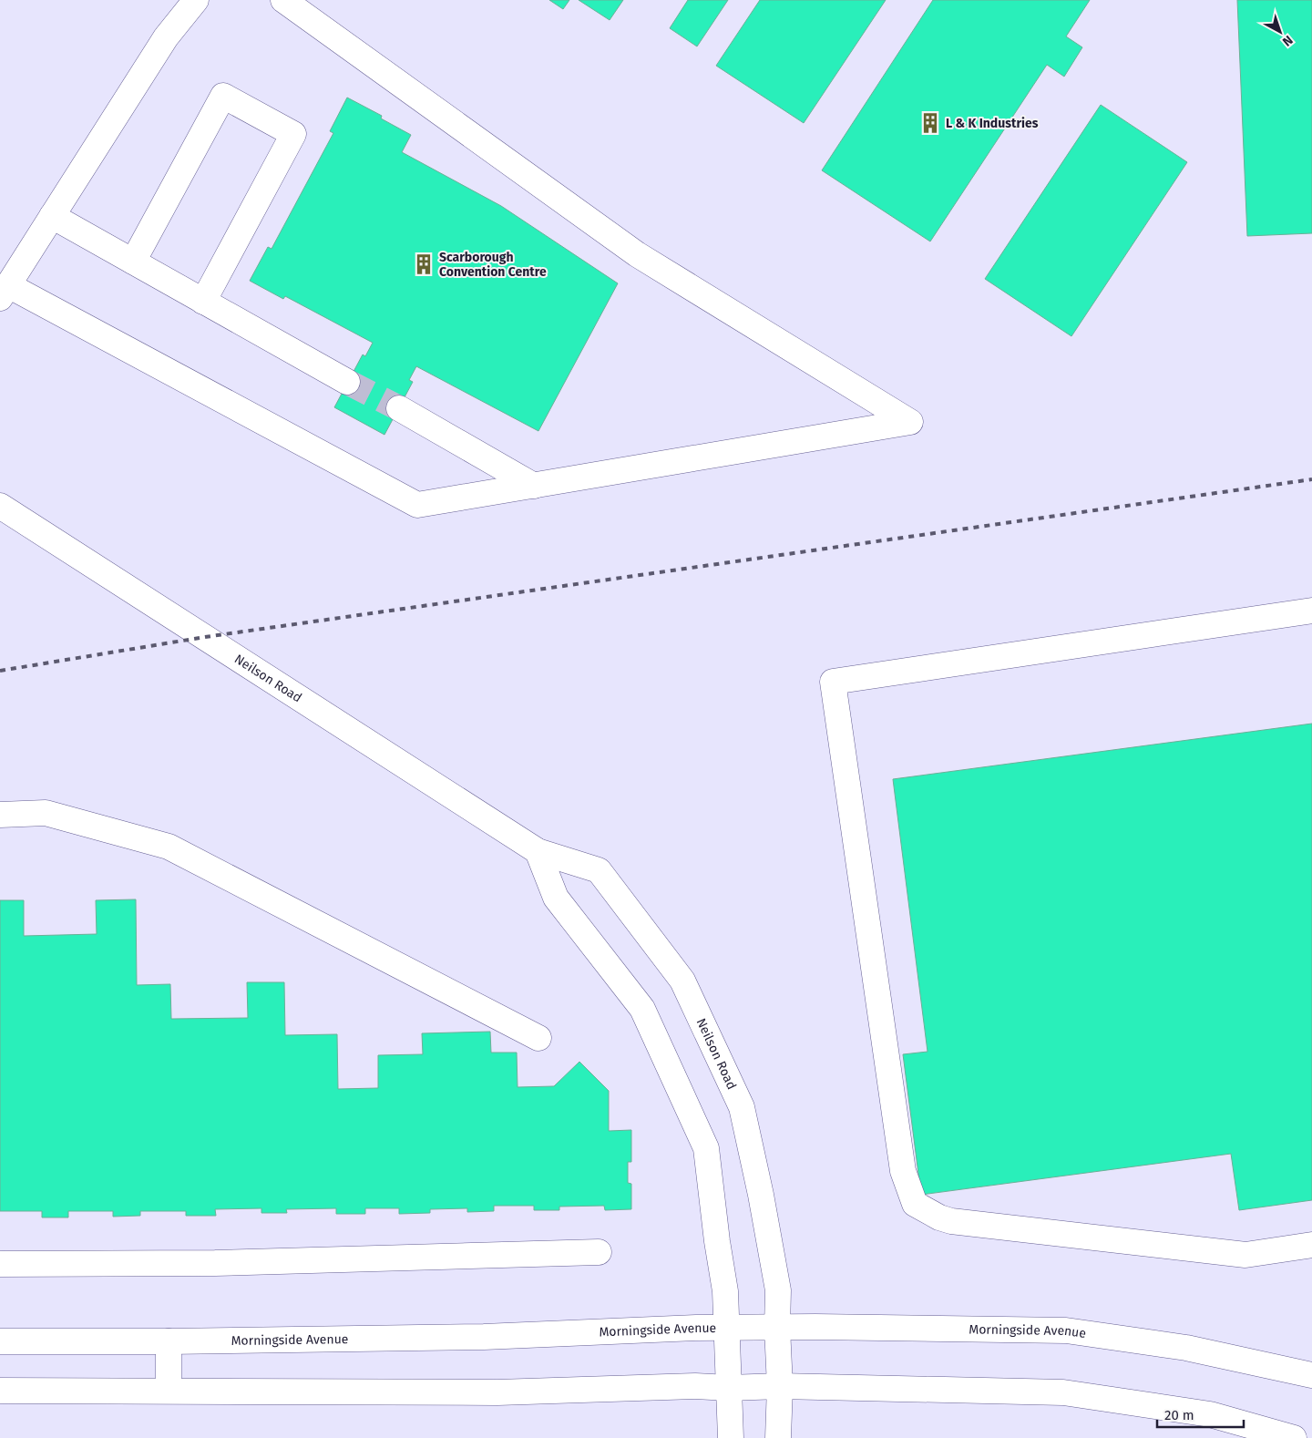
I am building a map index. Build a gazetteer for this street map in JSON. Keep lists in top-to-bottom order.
{
  "streets": {
    "main road": ["Neilson Road", "Morningside Avenue"]
  },
  "crossings": [
    ["Neilson Road", "Morningside Avenue"]
  ],
  "places": {
    "building": ["L & K Industries", "Scarborough Convention Centre"]
  },
  "scale_bar": "20 m",
  "north": "bottom right"
}
